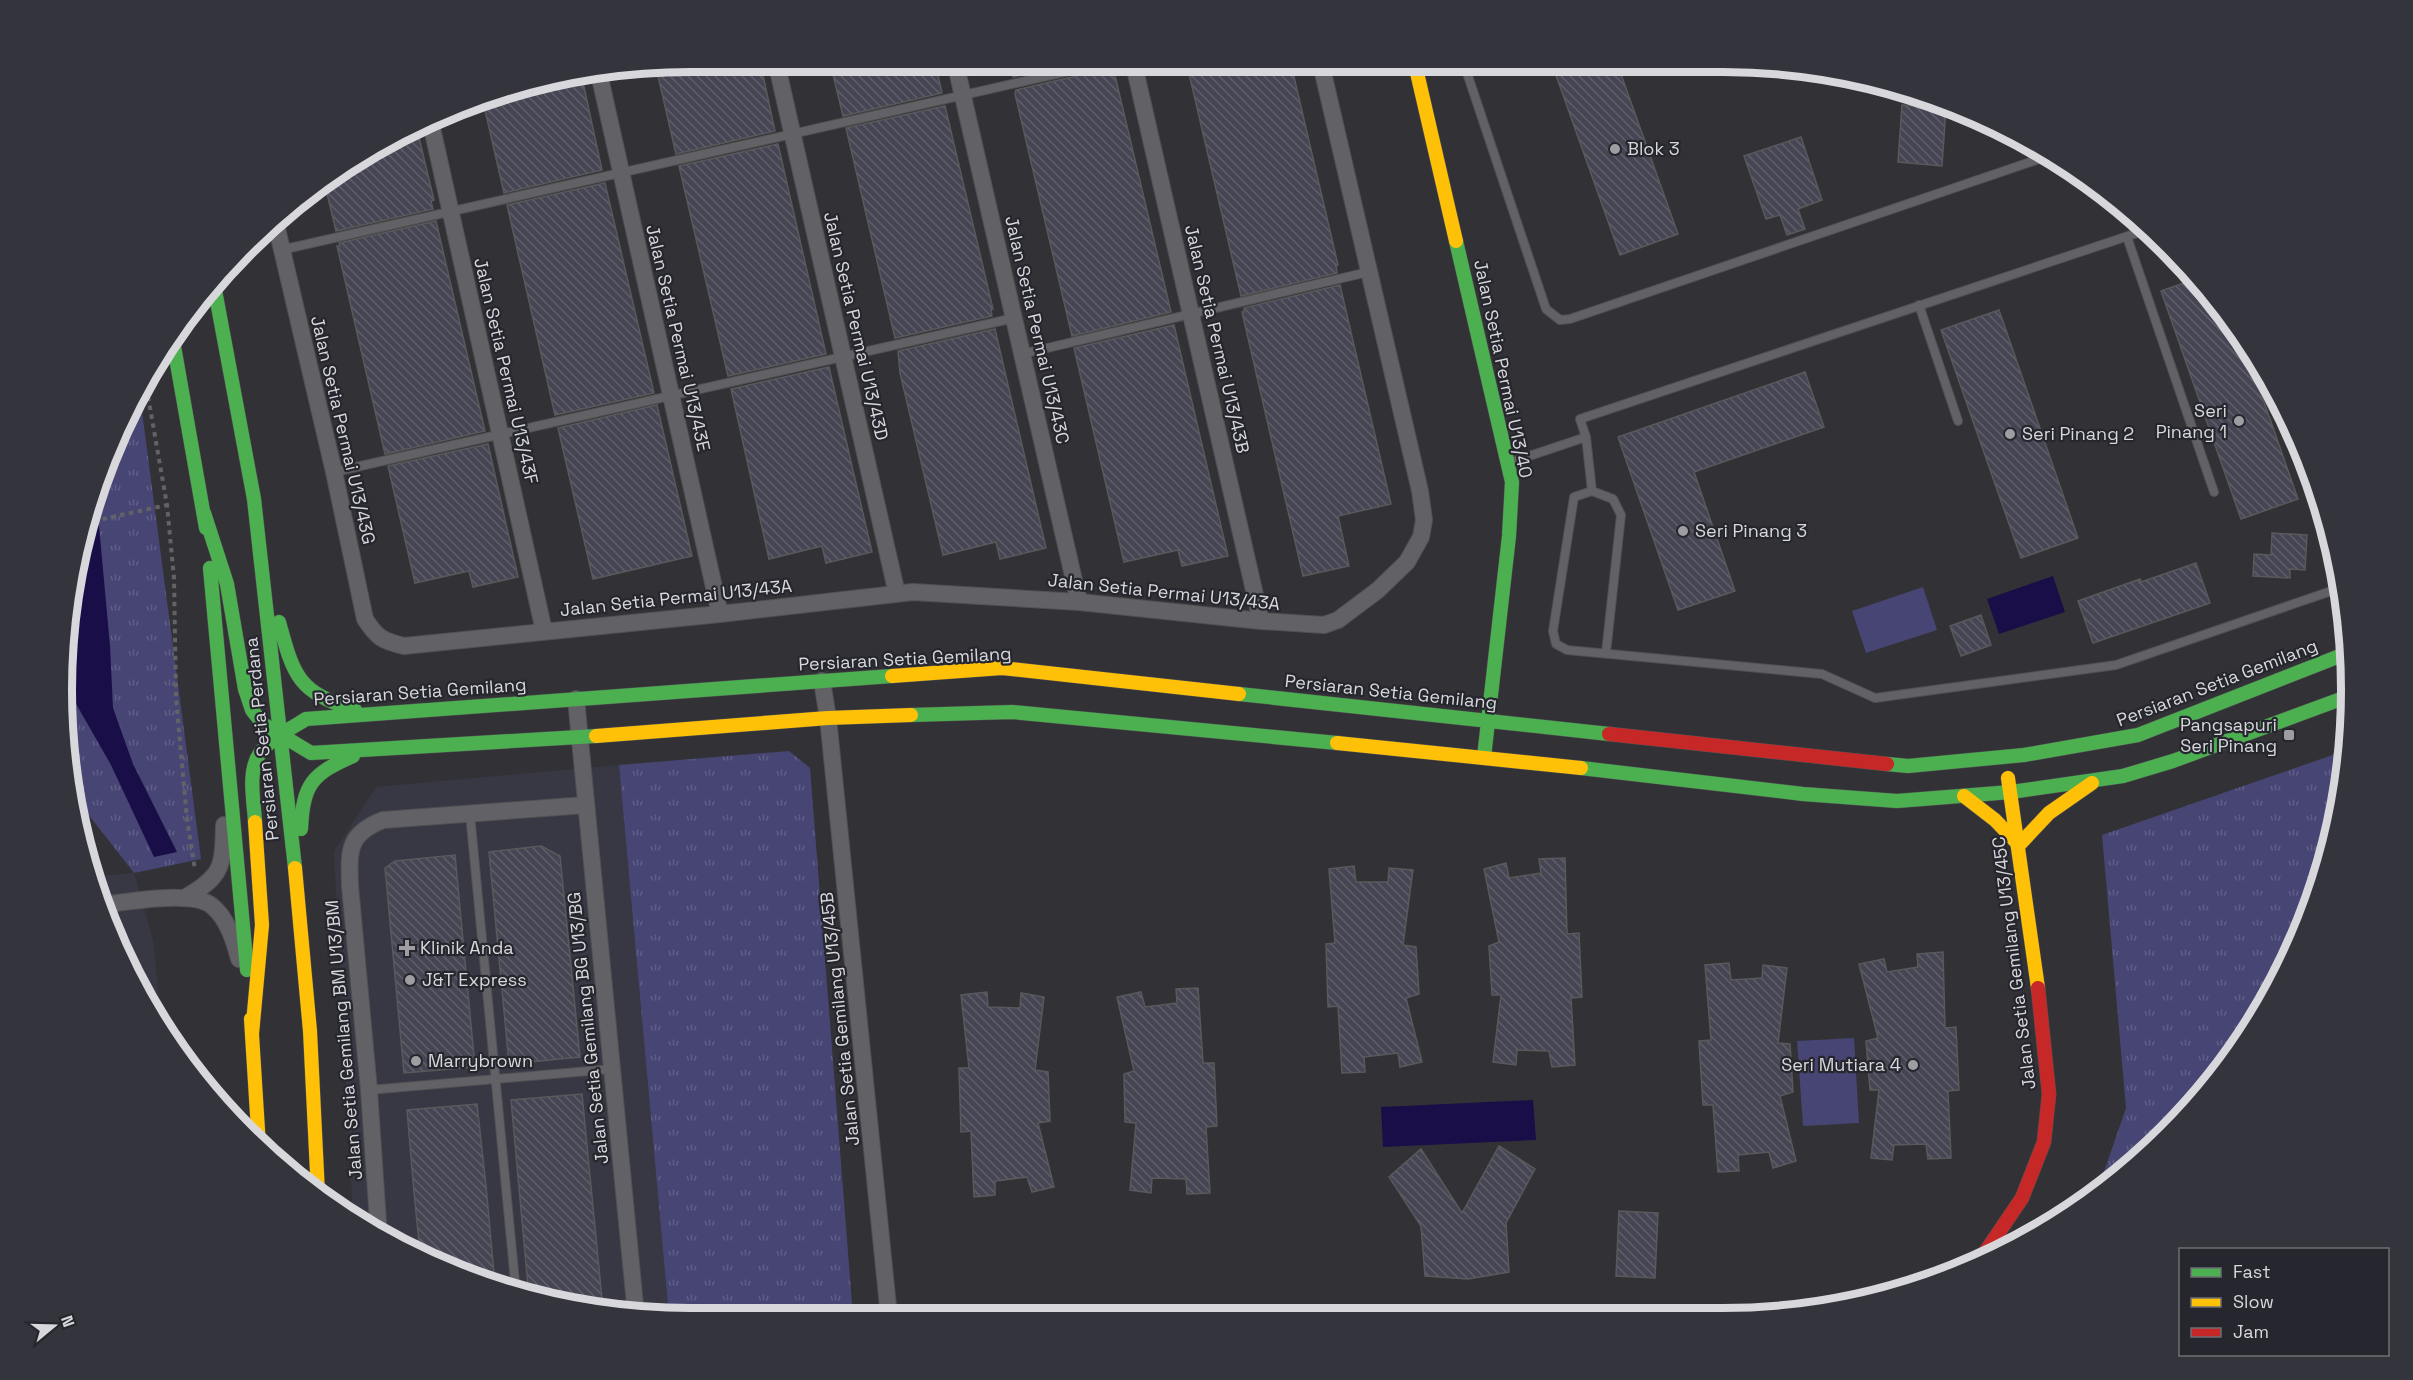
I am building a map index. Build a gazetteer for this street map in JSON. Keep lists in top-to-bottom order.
{
  "streets": {
    "street": [
      "Jalan Setia Permai U13/43D",
      "Jalan Setia Permai U13/43C",
      "Jalan Setia Permai U13/43E",
      "Jalan Setia Permai U13/43B",
      "Jalan Setia Permai U13/40",
      "Jalan Setia Permai U13/43F",
      "Jalan Setia Permai U13/43G",
      "Jalan Setia Permai U13/43A",
      "Persiaran Setia Gemilang",
      "Persiaran Setia Perdana",
      "Jalan Setia Gemilang U13/45C",
      "Jalan Setia Gemilang U13/45B",
      "Jalan Setia Gemilang BG U13/BG",
      "Jalan Setia Gemilang BM U13/BM"
    ]
  },
  "crossings": [
    ["Jalan Setia Permai U13/43D", "Jalan Setia Permai U13/43A"],
    ["Jalan Setia Permai U13/43C", "Jalan Setia Permai U13/43A"],
    ["Jalan Setia Permai U13/43E", "Jalan Setia Permai U13/43A"],
    ["Jalan Setia Permai U13/43B", "Jalan Setia Permai U13/43A"],
    ["Jalan Setia Permai U13/40", "Persiaran Setia Gemilang"],
    ["Jalan Setia Permai U13/43F", "Jalan Setia Permai U13/43A"],
    ["Jalan Setia Permai U13/43G", "Jalan Setia Permai U13/43A"],
    ["Persiaran Setia Gemilang", "Persiaran Setia Perdana"],
    ["Persiaran Setia Gemilang", "Jalan Setia Gemilang U13/45C"],
    ["Persiaran Setia Gemilang", "Jalan Setia Gemilang U13/45B"],
    ["Persiaran Setia Gemilang", "Jalan Setia Gemilang BG U13/BG"]
  ],
  "places": {
    "other": [
      "Blok 3",
      "Seri Pinang 1",
      "Seri Pinang 2",
      "Seri Pinang 3",
      "J&T Express",
      "Marrybrown",
      "Seri Mutiara 4"
    ],
    "transit": ["Pangsapuri Seri Pinang"],
    "health": ["Klinik Anda"]
  },
  "legend": ["Fast", "Slow", "Jam"],
  "north": "right"
}
